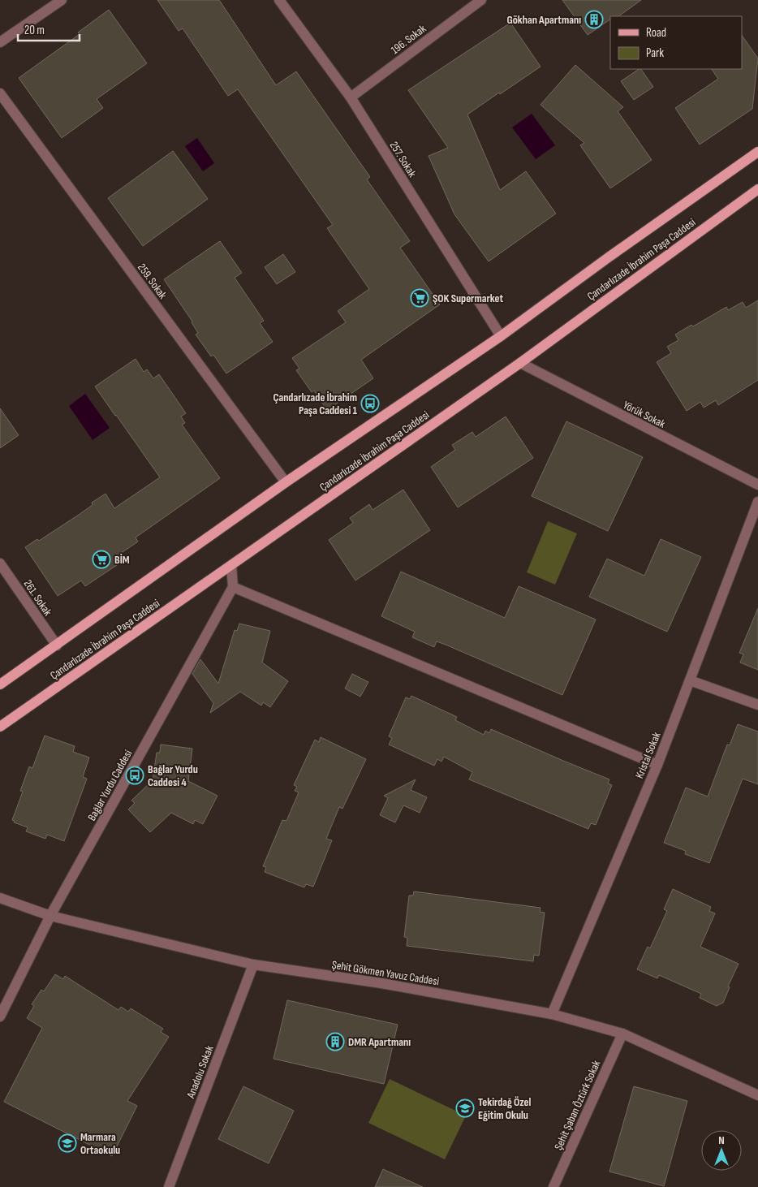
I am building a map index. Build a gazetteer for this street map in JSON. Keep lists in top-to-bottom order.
{
  "streets": {
    "main road": ["Çandarlızade İbrahim Paşa Caddesi"],
    "street": [
      "196. Sokak",
      "257. Sokak",
      "259. Sokak",
      "Yörük Sokak",
      "261. Sokak",
      "Kristal Sokak",
      "Bağlar Yurdu Caddesi",
      "Şehit Gökmen Yavuz Caddesi",
      "Anadolu Sokak",
      "Şehit Şaban Öztürk Sokak"
    ]
  },
  "crossings": [
    ["196. Sokak", "257. Sokak"],
    ["257. Sokak", "Çandarlızade İbrahim Paşa Caddesi"],
    ["Çandarlızade İbrahim Paşa Caddesi", "259. Sokak"],
    ["Çandarlızade İbrahim Paşa Caddesi", "Yörük Sokak"],
    ["Çandarlızade İbrahim Paşa Caddesi", "261. Sokak"],
    ["Kristal Sokak", "Şehit Gökmen Yavuz Caddesi"],
    ["Bağlar Yurdu Caddesi", "Şehit Gökmen Yavuz Caddesi"],
    ["Şehit Gökmen Yavuz Caddesi", "Anadolu Sokak"],
    ["Şehit Gökmen Yavuz Caddesi", "Şehit Şaban Öztürk Sokak"]
  ],
  "places": {
    "building": ["Gökhan Apartmanı", "DMR Apartmanı"],
    "supermarket": ["ŞOK Supermarket", "BİM"],
    "bus stop": ["Çandarlızade İbrahim Paşa Caddesi 1", "Bağlar Yurdu Caddesi 4"],
    "school or university": ["Tekirdağ Özel Eğitim Okulu", "Marmara Ortaokulu"]
  },
  "legend": ["Road", "Park"],
  "scale_bar": "20 m",
  "north": "top"
}
